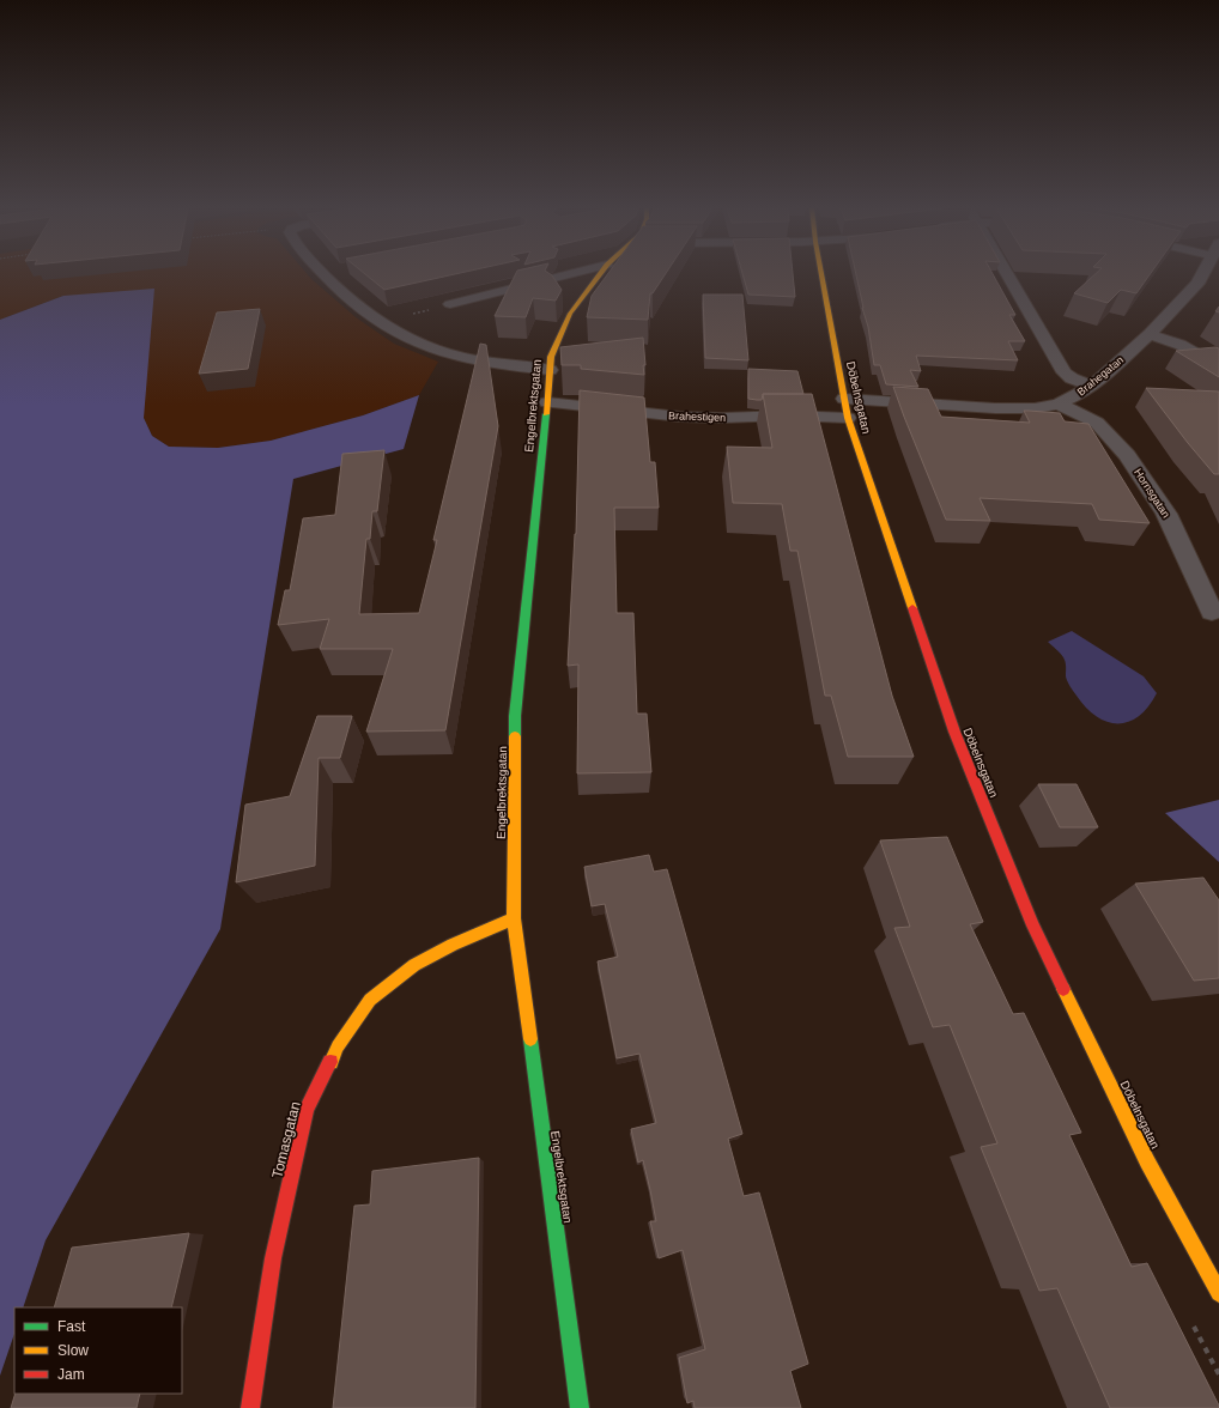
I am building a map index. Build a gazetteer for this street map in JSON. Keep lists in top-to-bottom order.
{
  "streets": {
    "street": [
      "Brahegatan",
      "Döbelnsgatan",
      "Engelbrektsgatan",
      "Brahestigen",
      "Hornsgatan",
      "Tomasgatan"
    ]
  },
  "crossings": [
    ["Brahegatan", "Döbelnsgatan"],
    ["Brahegatan", "Hornsgatan"],
    ["Döbelnsgatan", "Brahestigen"],
    ["Engelbrektsgatan", "Brahestigen"],
    ["Engelbrektsgatan", "Tomasgatan"]
  ],
  "legend": ["Fast", "Slow", "Jam"]
}
